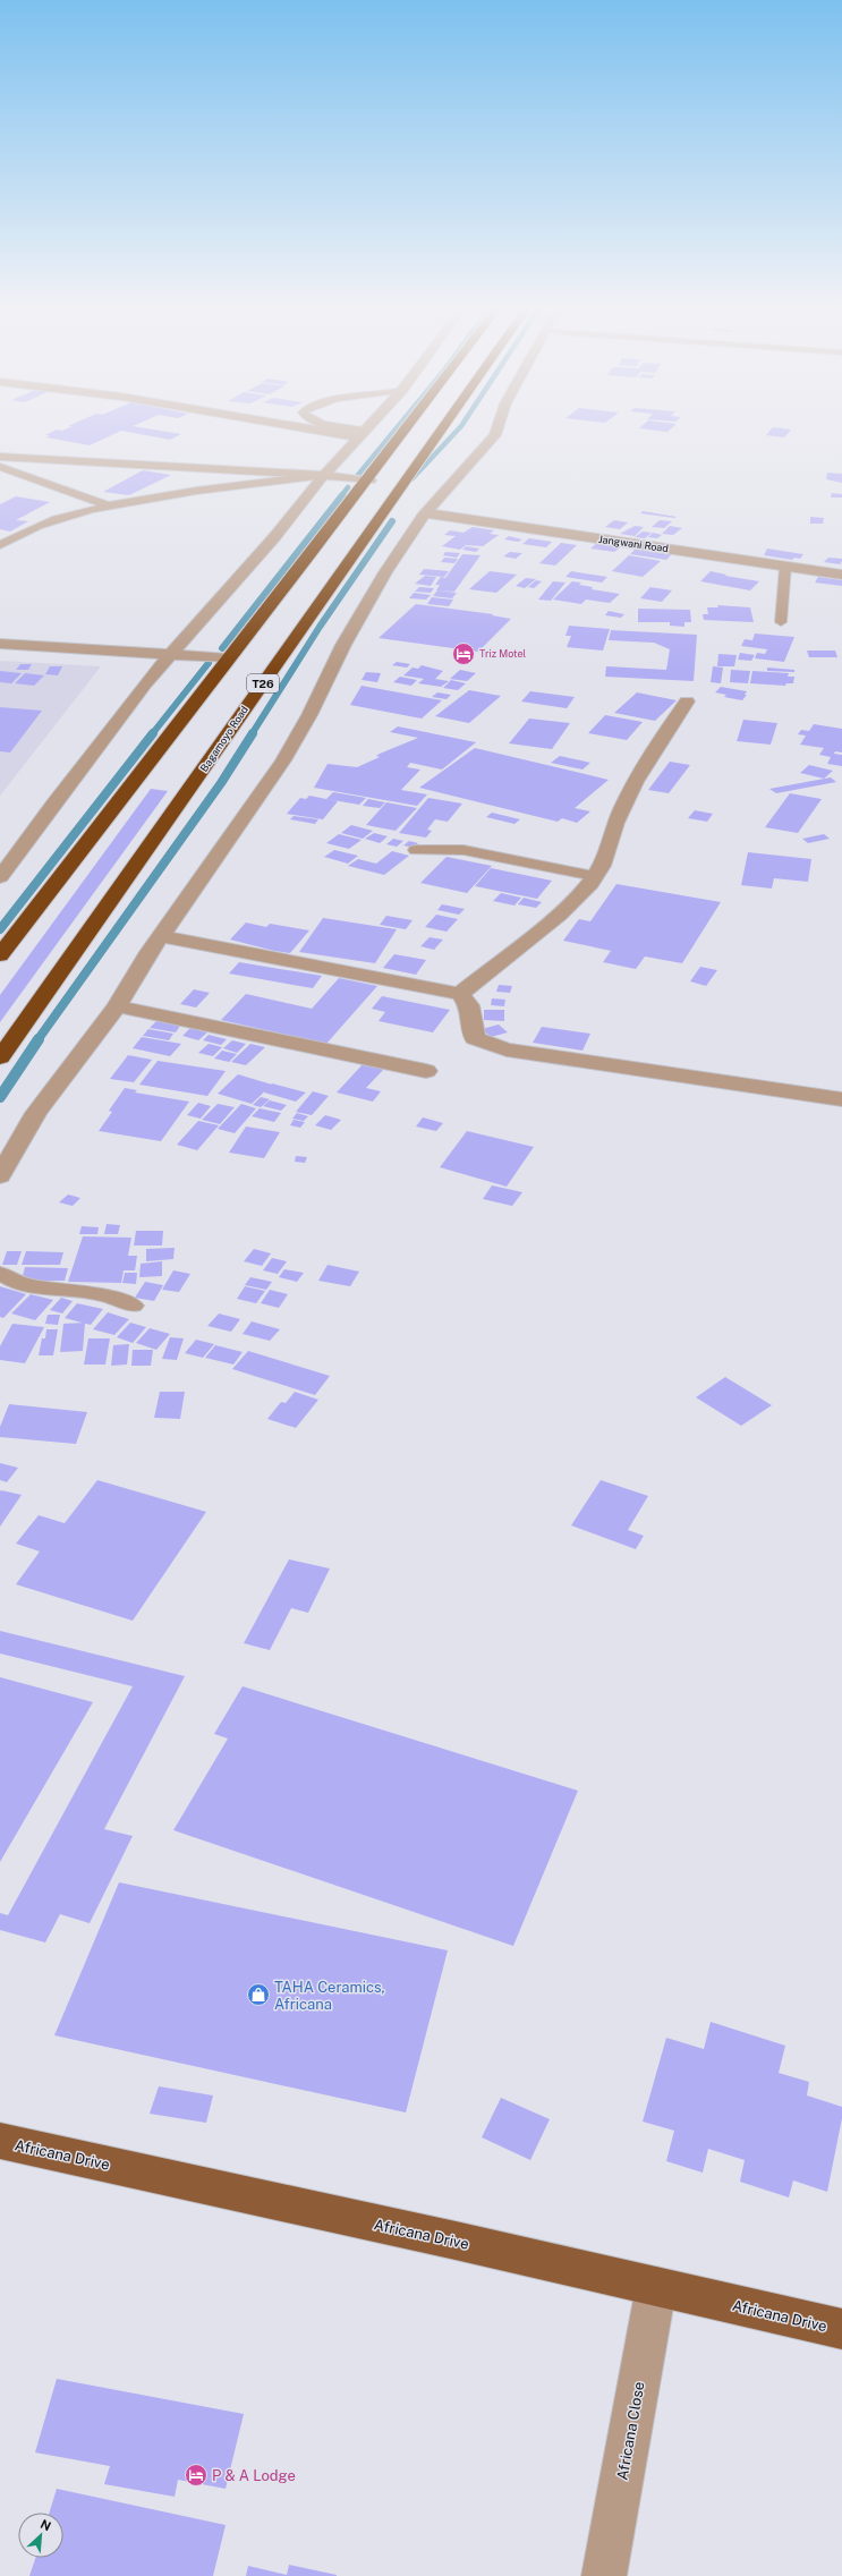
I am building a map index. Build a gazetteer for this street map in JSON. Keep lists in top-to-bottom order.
{
  "streets": {
    "highway": ["T26", "Bagamoyo Road"],
    "main road": ["Africana Drive"],
    "street": ["Jangwani Road", "Africana Close"]
  },
  "crossings": [
    ["Africana Drive", "Africana Close"]
  ],
  "places": {
    "hotel": ["Triz Motel", "P & A Lodge"],
    "shop": ["TAHA Ceramics, Africana"]
  },
  "north": "top right"
}
